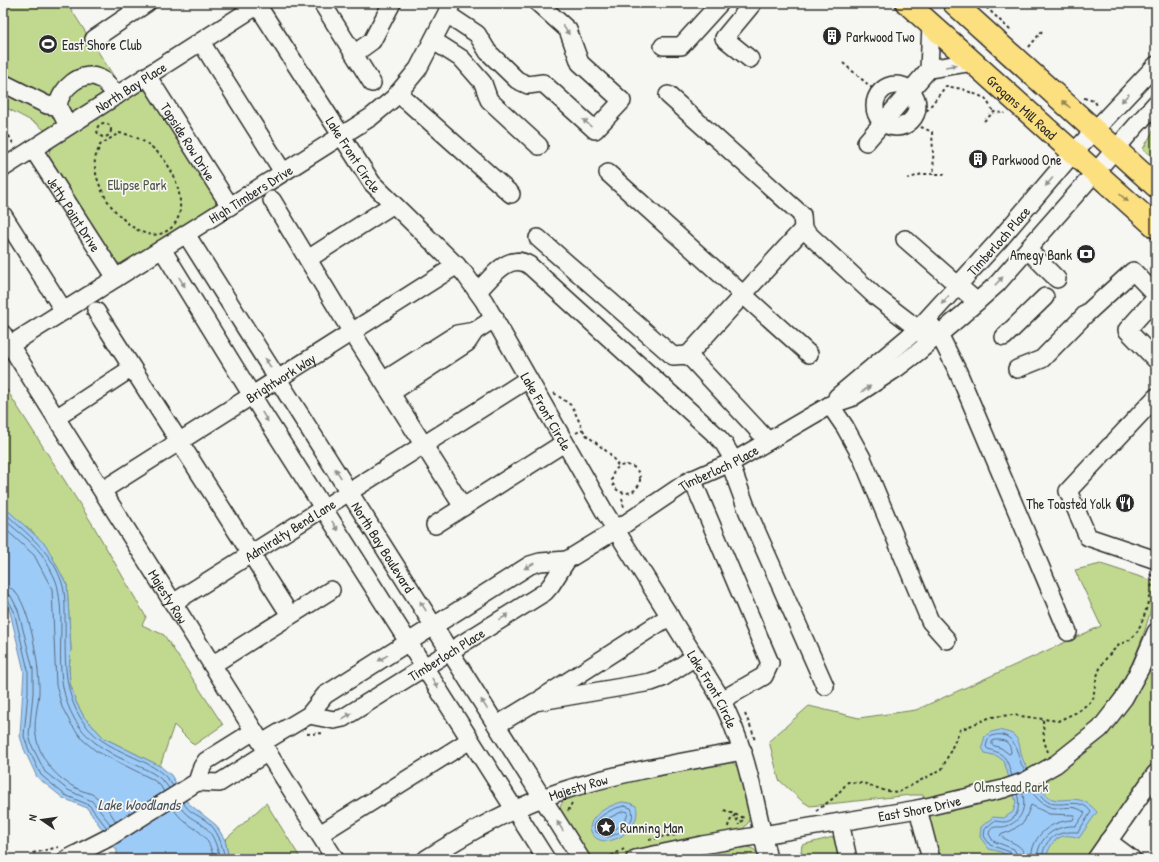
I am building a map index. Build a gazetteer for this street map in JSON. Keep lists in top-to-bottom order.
{
  "streets": {
    "main road": ["Grogans Mill Road"],
    "street": [
      "North Bay Place",
      "Topside Row Drive",
      "Lake Front Circle",
      "High Timbers Drive",
      "Jetty Point Drive",
      "Timberloch Place",
      "Brightwork Way",
      "Admiralty Bend Lane",
      "North Bay Boulevard",
      "Majesty Row",
      "East Shore Drive"
    ]
  },
  "crossings": [
    ["North Bay Place", "Topside Row Drive"],
    ["North Bay Place", "Lake Front Circle"],
    ["North Bay Place", "Jetty Point Drive"],
    ["Grogans Mill Road", "Timberloch Place"],
    ["Topside Row Drive", "High Timbers Drive"],
    ["Lake Front Circle", "High Timbers Drive"],
    ["Lake Front Circle", "Timberloch Place"],
    ["Lake Front Circle", "Brightwork Way"],
    ["Lake Front Circle", "Admiralty Bend Lane"],
    ["Lake Front Circle", "Majesty Row"],
    ["Lake Front Circle", "East Shore Drive"],
    ["High Timbers Drive", "Jetty Point Drive"],
    ["High Timbers Drive", "North Bay Boulevard"],
    ["High Timbers Drive", "Majesty Row"],
    ["Timberloch Place", "North Bay Boulevard"],
    ["Timberloch Place", "Majesty Row"],
    ["Brightwork Way", "North Bay Boulevard"],
    ["Brightwork Way", "Majesty Row"],
    ["Admiralty Bend Lane", "North Bay Boulevard"],
    ["Admiralty Bend Lane", "Majesty Row"],
    ["North Bay Boulevard", "Majesty Row"]
  ],
  "water": ["Lake Woodlands"],
  "parks": ["Ellipse Park", "Olmstead Park"],
  "places": {
    "building": ["Parkwood Two", "Parkwood One"],
    "sports": ["East Shore Club"],
    "bank": ["Amegy Bank"],
    "restaurant": ["The Toasted Yolk"],
    "place": ["Running Man"]
  },
  "north": "left"
}
